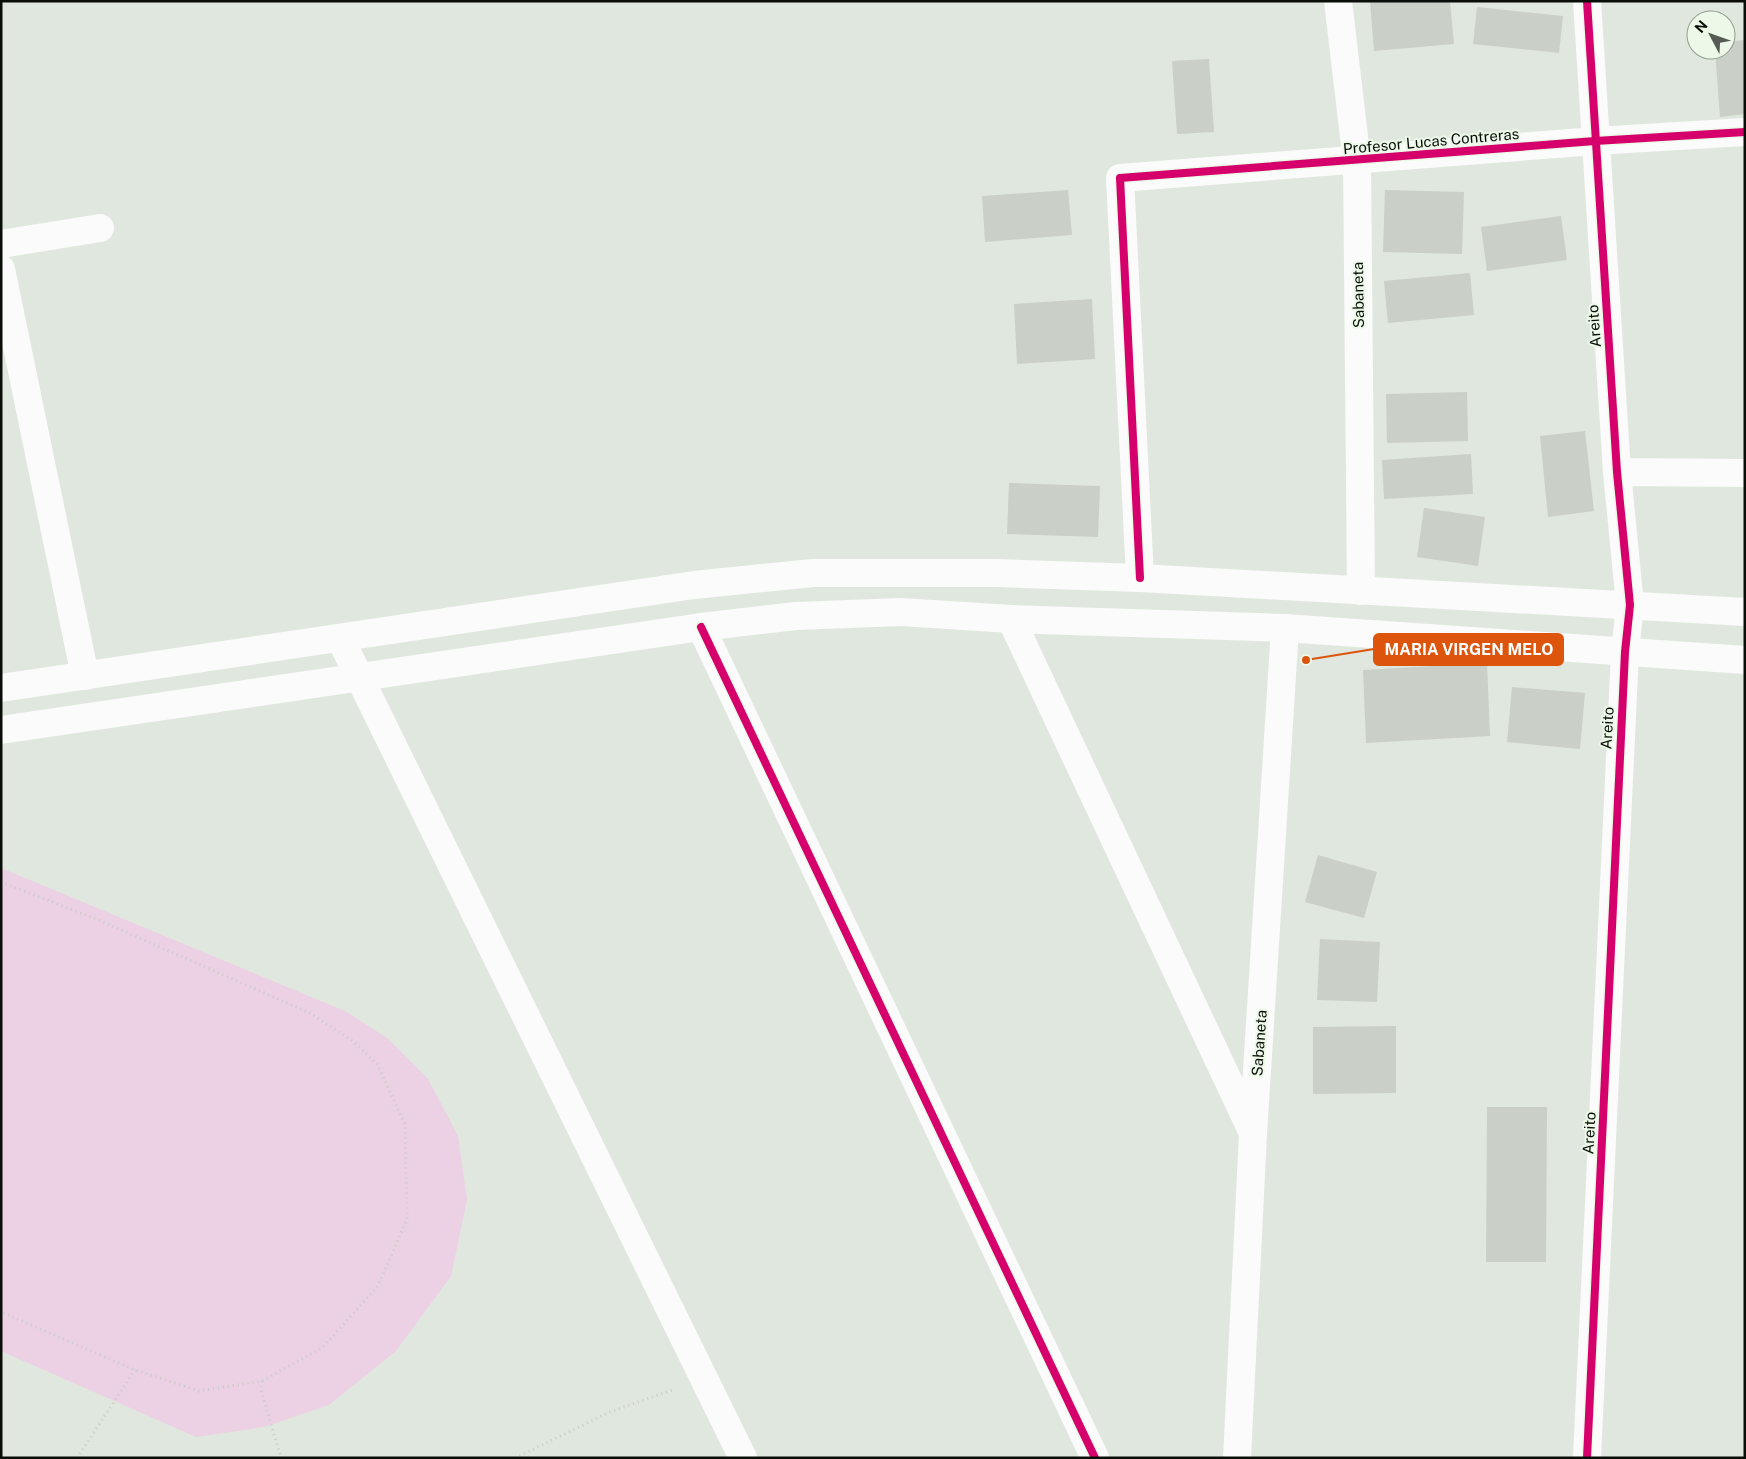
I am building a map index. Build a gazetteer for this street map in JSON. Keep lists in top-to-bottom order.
{
  "streets": {
    "street": ["Profesor Lucas Contreras", "Sabaneta", "Areito"]
  },
  "crossings": [
    ["Profesor Lucas Contreras", "Sabaneta"],
    ["Profesor Lucas Contreras", "Areito"]
  ],
  "places": ["MARIA VIRGEN MELO"],
  "north": "top left"
}
